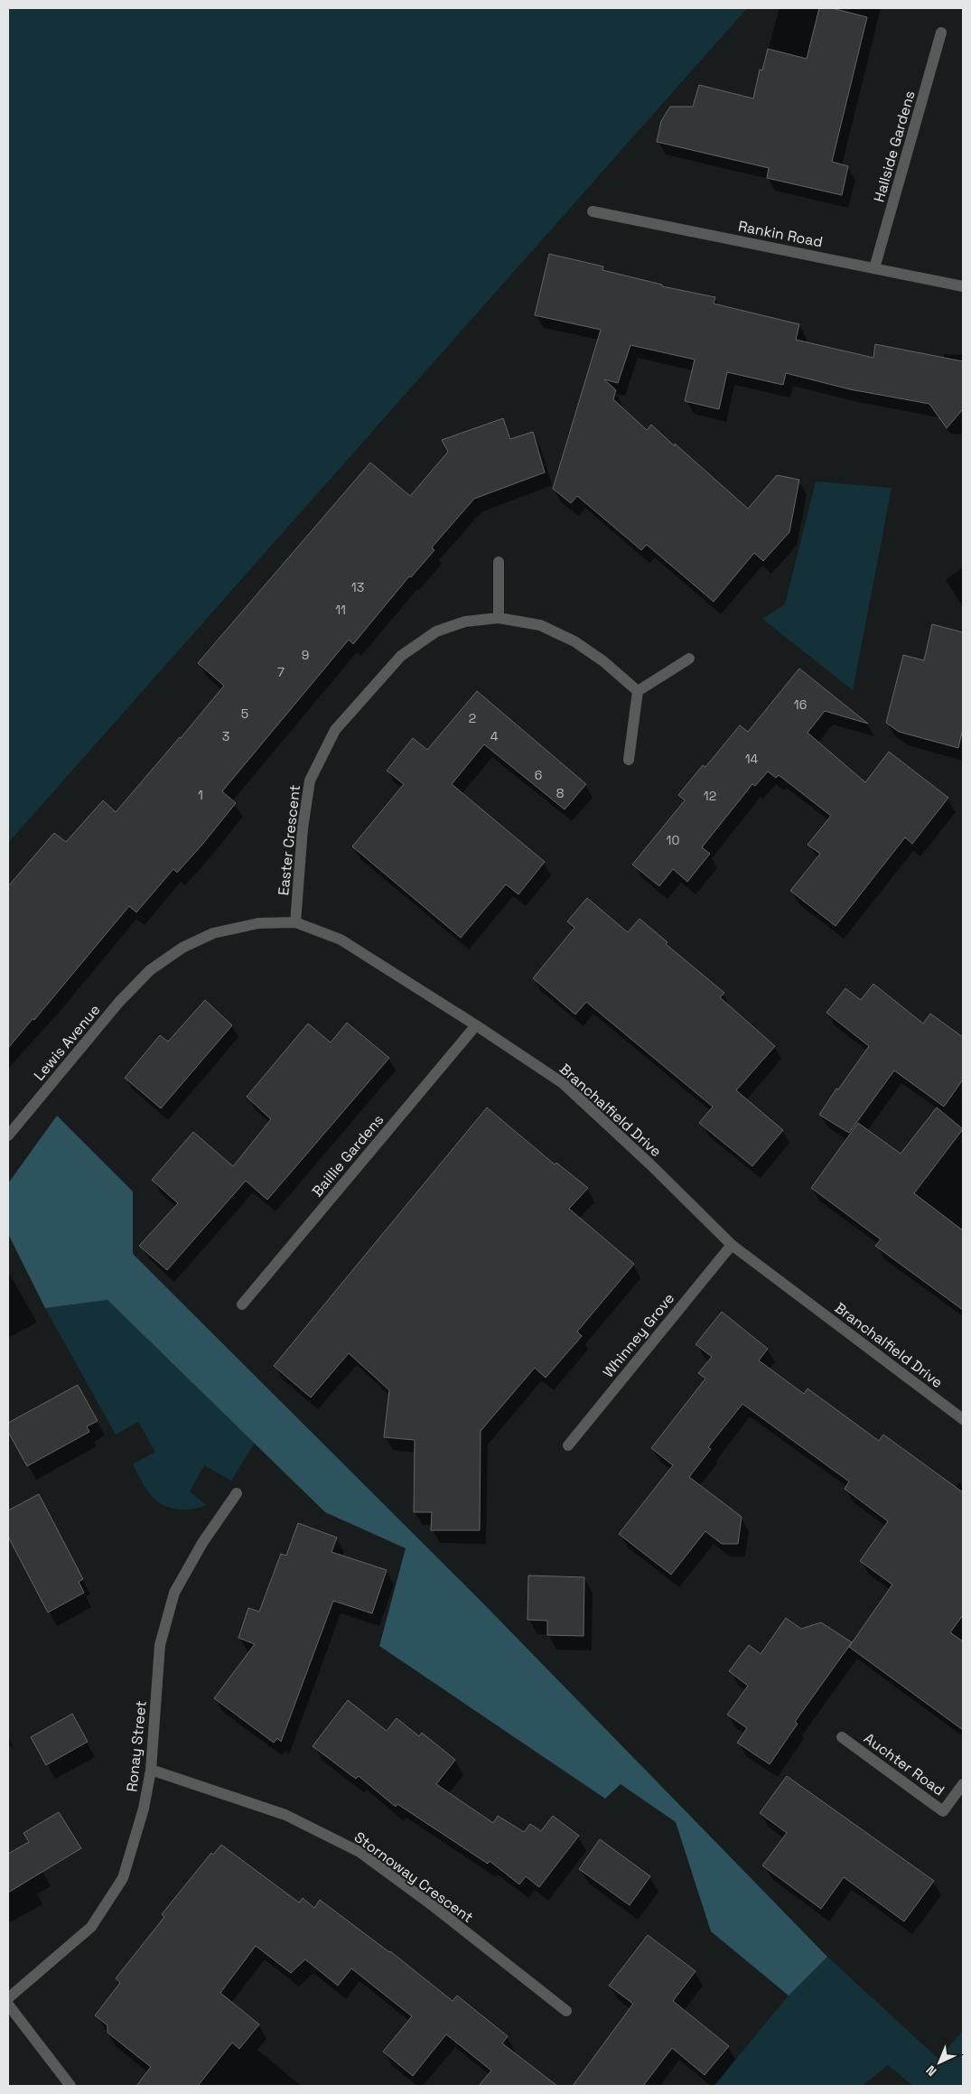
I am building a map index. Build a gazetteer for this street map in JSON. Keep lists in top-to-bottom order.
{
  "streets": {
    "street": [
      "Hallside Gardens",
      "Rankin Road",
      "Easter Crescent",
      "Lewis Avenue",
      "Branchalfield Drive",
      "Baillie Gardens",
      "Whinney Grove",
      "Ronay Street",
      "Auchter Road",
      "Stornoway Crescent"
    ]
  },
  "crossings": [
    ["Hallside Gardens", "Rankin Road"],
    ["Easter Crescent", "Branchalfield Drive"],
    ["Lewis Avenue", "Branchalfield Drive"],
    ["Branchalfield Drive", "Baillie Gardens"],
    ["Branchalfield Drive", "Whinney Grove"],
    ["Ronay Street", "Stornoway Crescent"]
  ],
  "house_numbers": [
    "13",
    "11",
    "9",
    "7",
    "16",
    "5",
    "2",
    "3",
    "4",
    "14",
    "6",
    "8",
    "1",
    "12",
    "10"
  ],
  "north": "bottom left"
}
